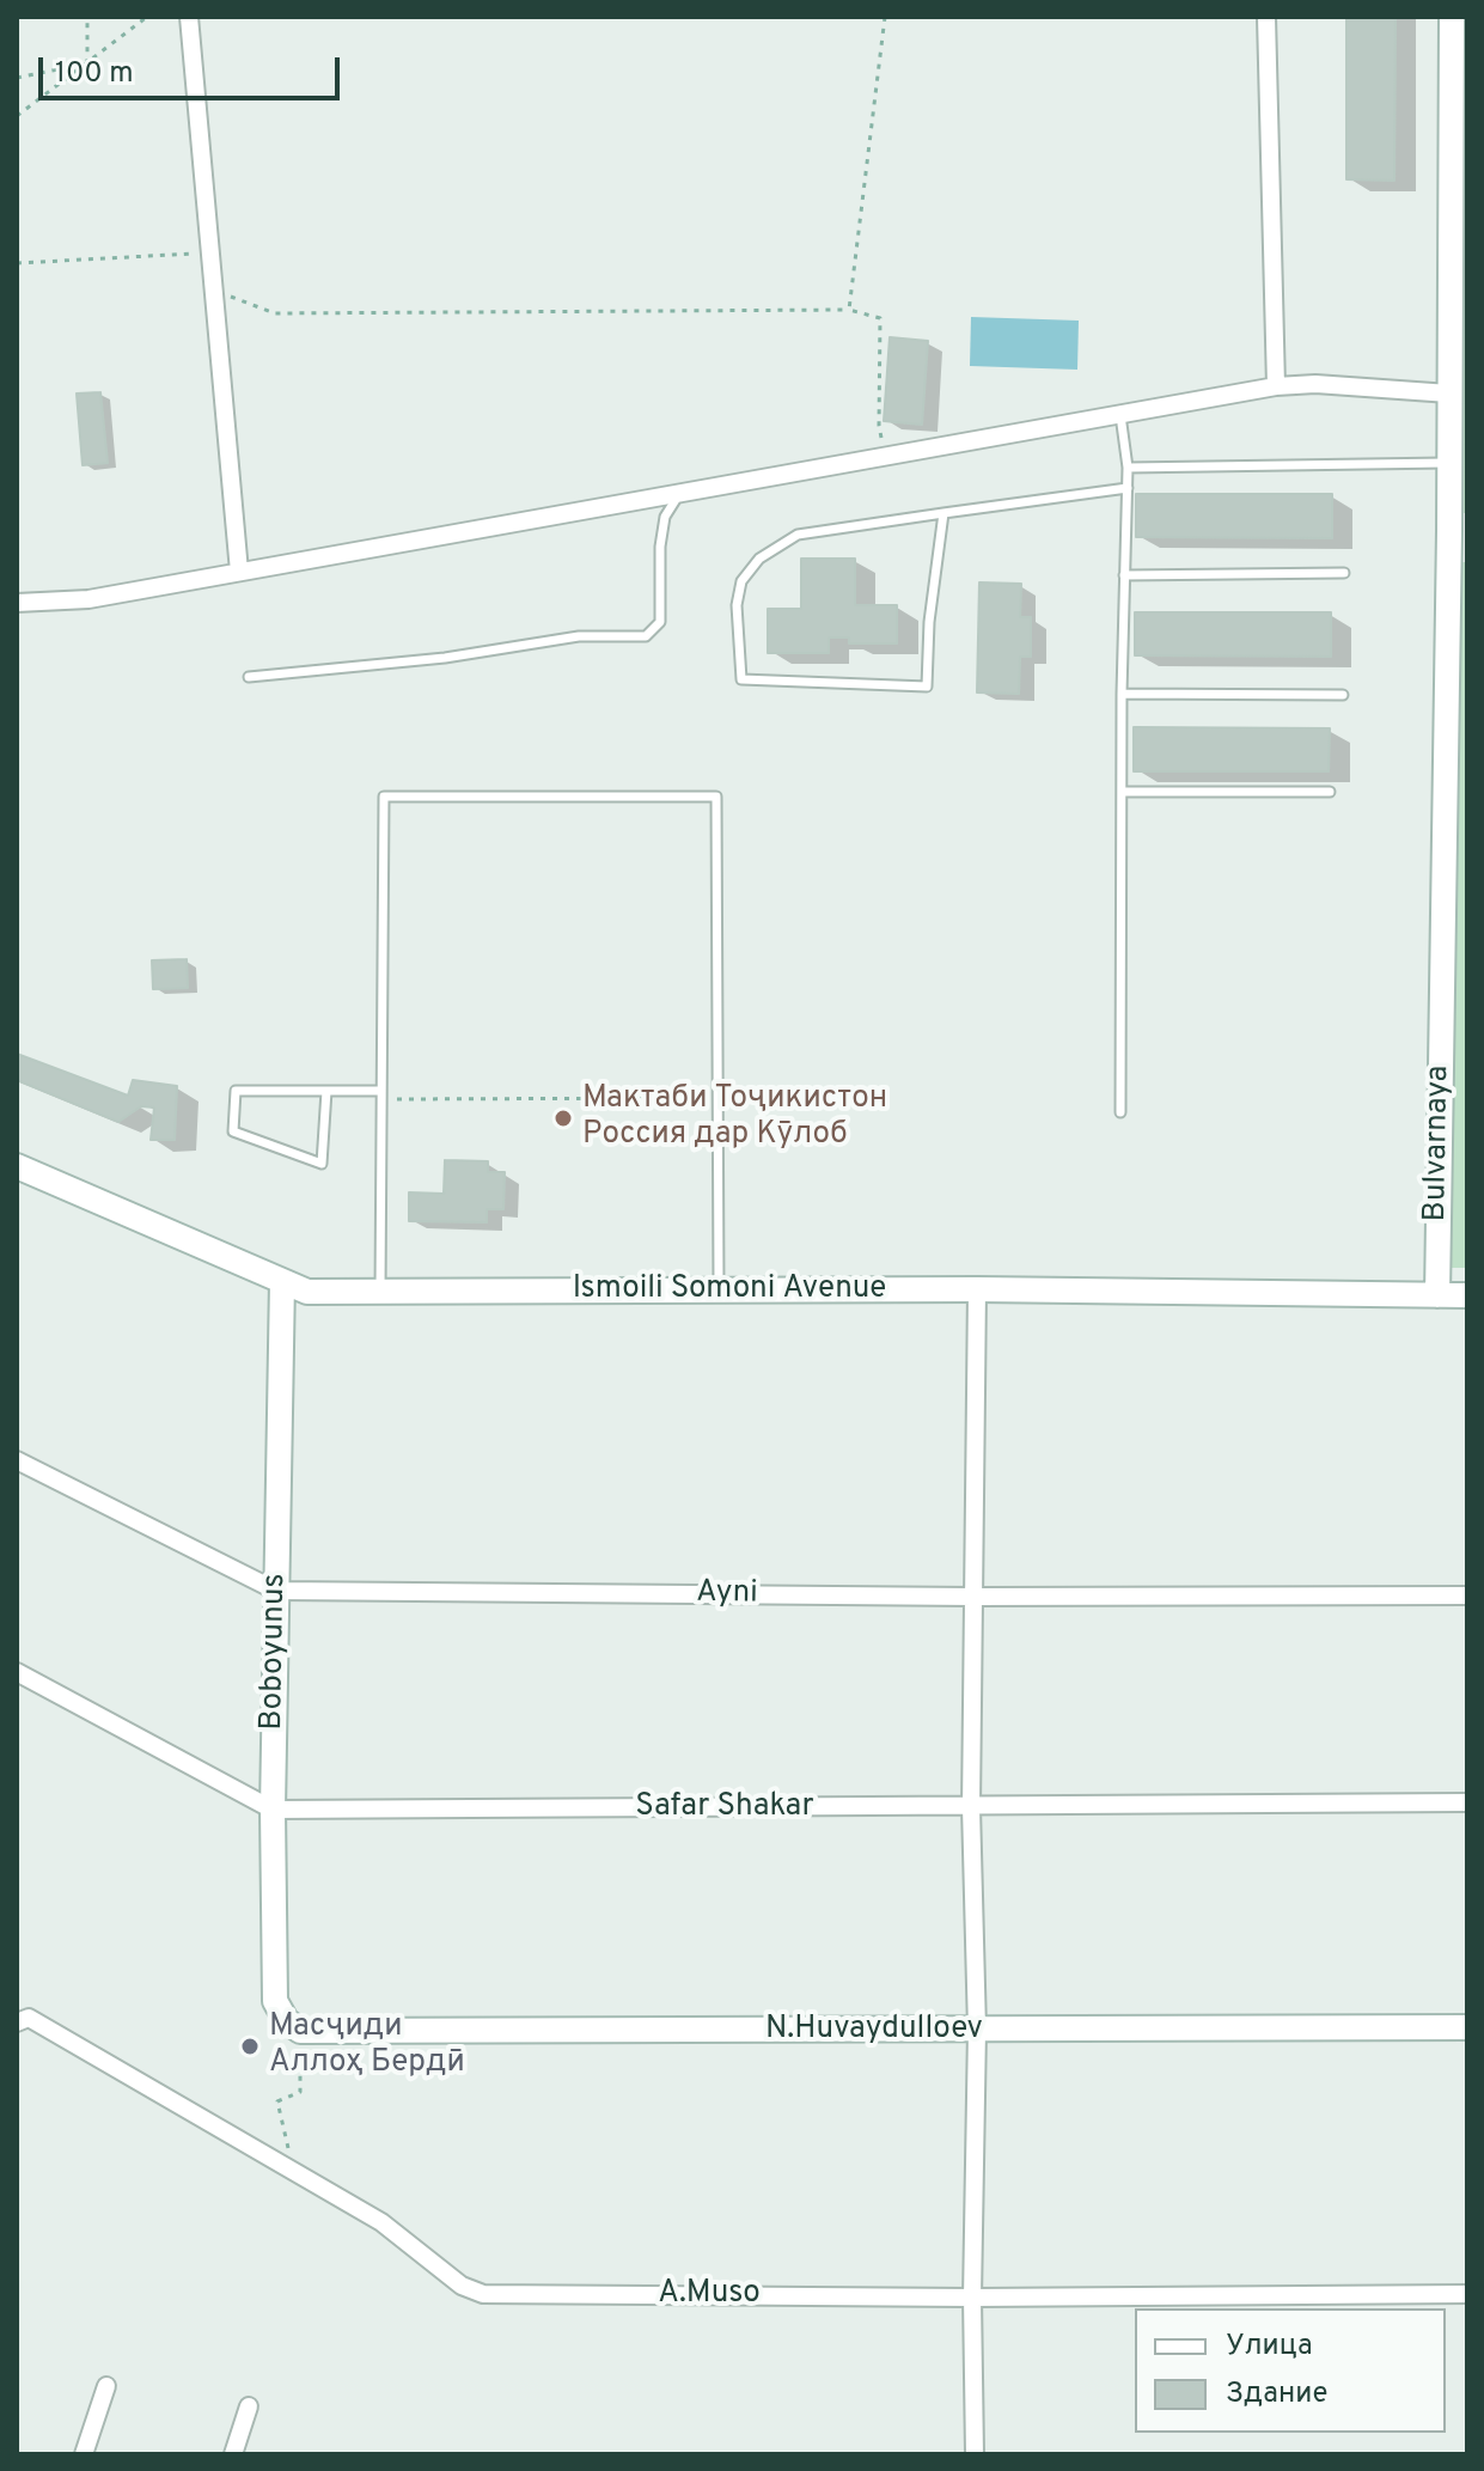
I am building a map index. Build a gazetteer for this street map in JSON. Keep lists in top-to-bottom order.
{
  "streets": {
    "street": [
      "Bulvarnaya",
      "Ismoili Somoni Avenue",
      "Ayni",
      "Boboyunus",
      "Safar Shakar",
      "N.Huvaydulloev",
      "A.Muso"
    ]
  },
  "crossings": [
    ["Bulvarnaya", "Ismoili Somoni Avenue"],
    ["Ismoili Somoni Avenue", "Boboyunus"],
    ["Ayni", "Boboyunus"],
    ["Boboyunus", "Safar Shakar"],
    ["Boboyunus", "N.Huvaydulloev"]
  ],
  "places": ["Мактаби Тоҷикистон Россия дар Кӯлоб", "Масҷиди Аллоҳ Бердӣ"],
  "legend": ["Улица", "Здание"],
  "scale_bar": "100 m"
}
